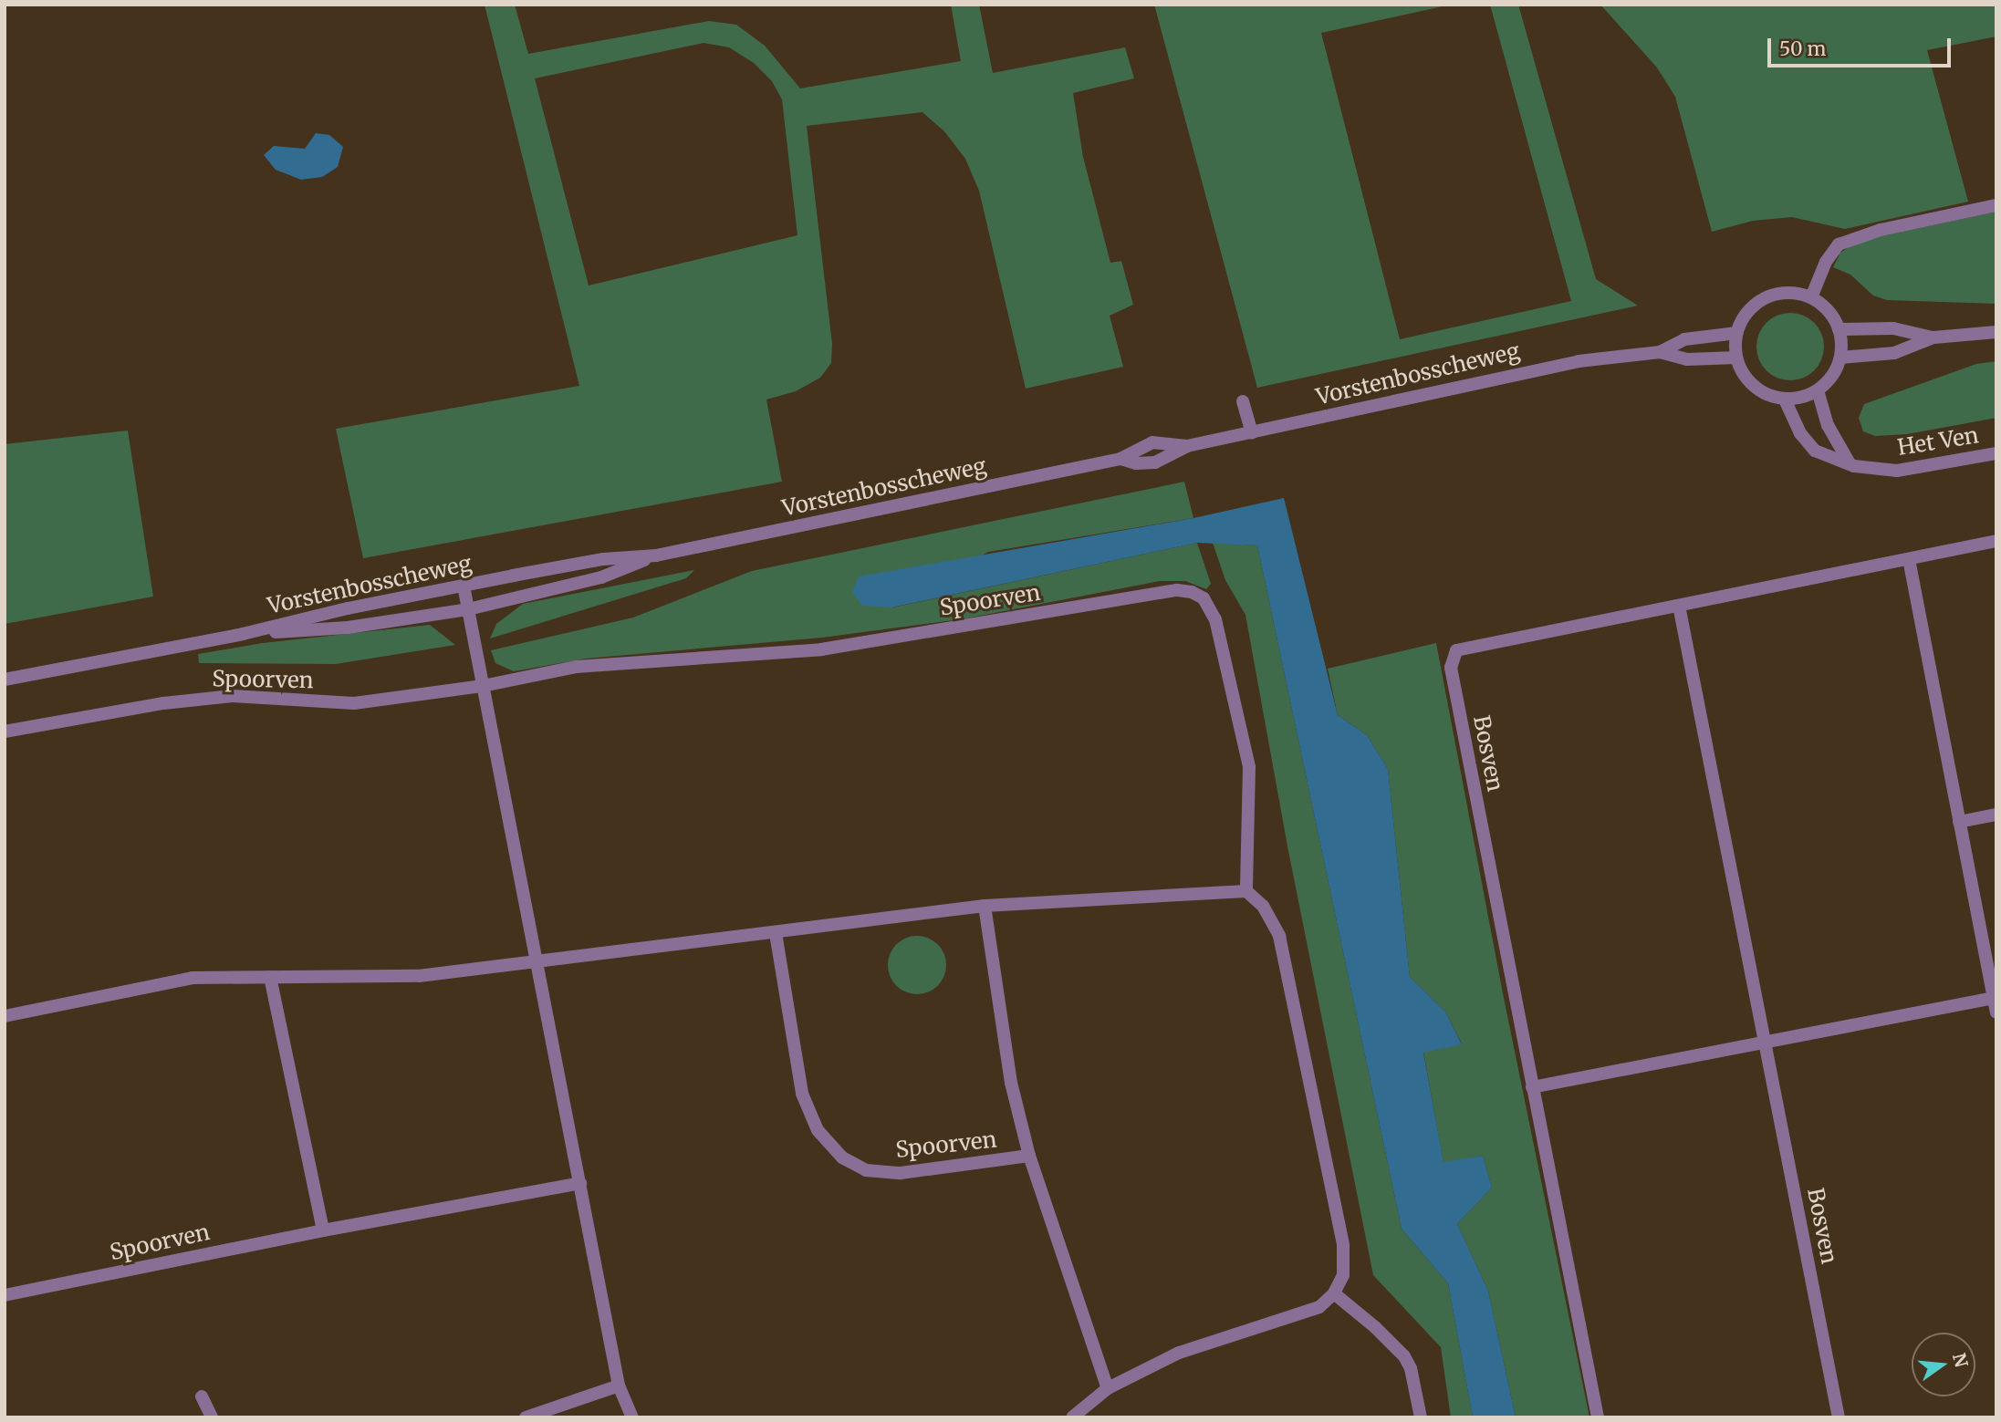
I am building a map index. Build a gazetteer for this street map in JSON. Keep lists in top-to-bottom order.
{
  "streets": {
    "street": [
      "Vorstenbosscheweg",
      "Het Ven",
      "Spoorven",
      "Bosven"
    ]
  },
  "crossings": [
    ["Vorstenbosscheweg", "Het Ven"]
  ],
  "scale_bar": "50 m",
  "north": "right"
}
